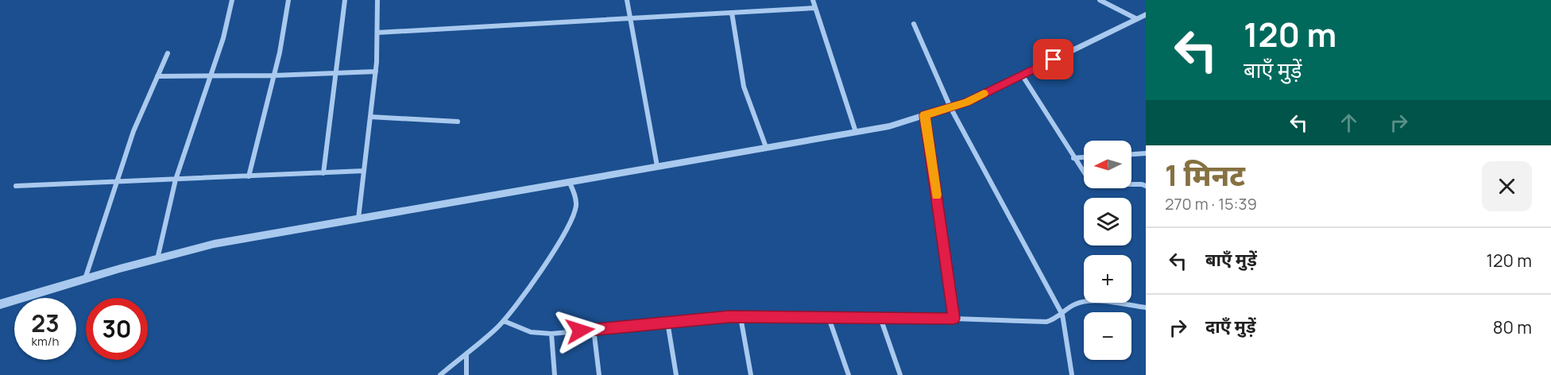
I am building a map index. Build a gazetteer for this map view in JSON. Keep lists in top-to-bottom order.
{
  "north": "left",
  "page": {
    "turn": ["120 m", "बाएँ मुड़ें"],
    "map_buttons": ["+", "−"],
    "heading": ["1 मिनट", "270 m · 15:39"],
    "list": [
      {
        "name": "बाएँ मुड़ें",
        "value": "120 m"
      },
      {
        "name": "दाएँ मुड़ें",
        "value": "80 m"
      }
    ],
    "speed": "23 km/h",
    "limit": "30"
  }
}
